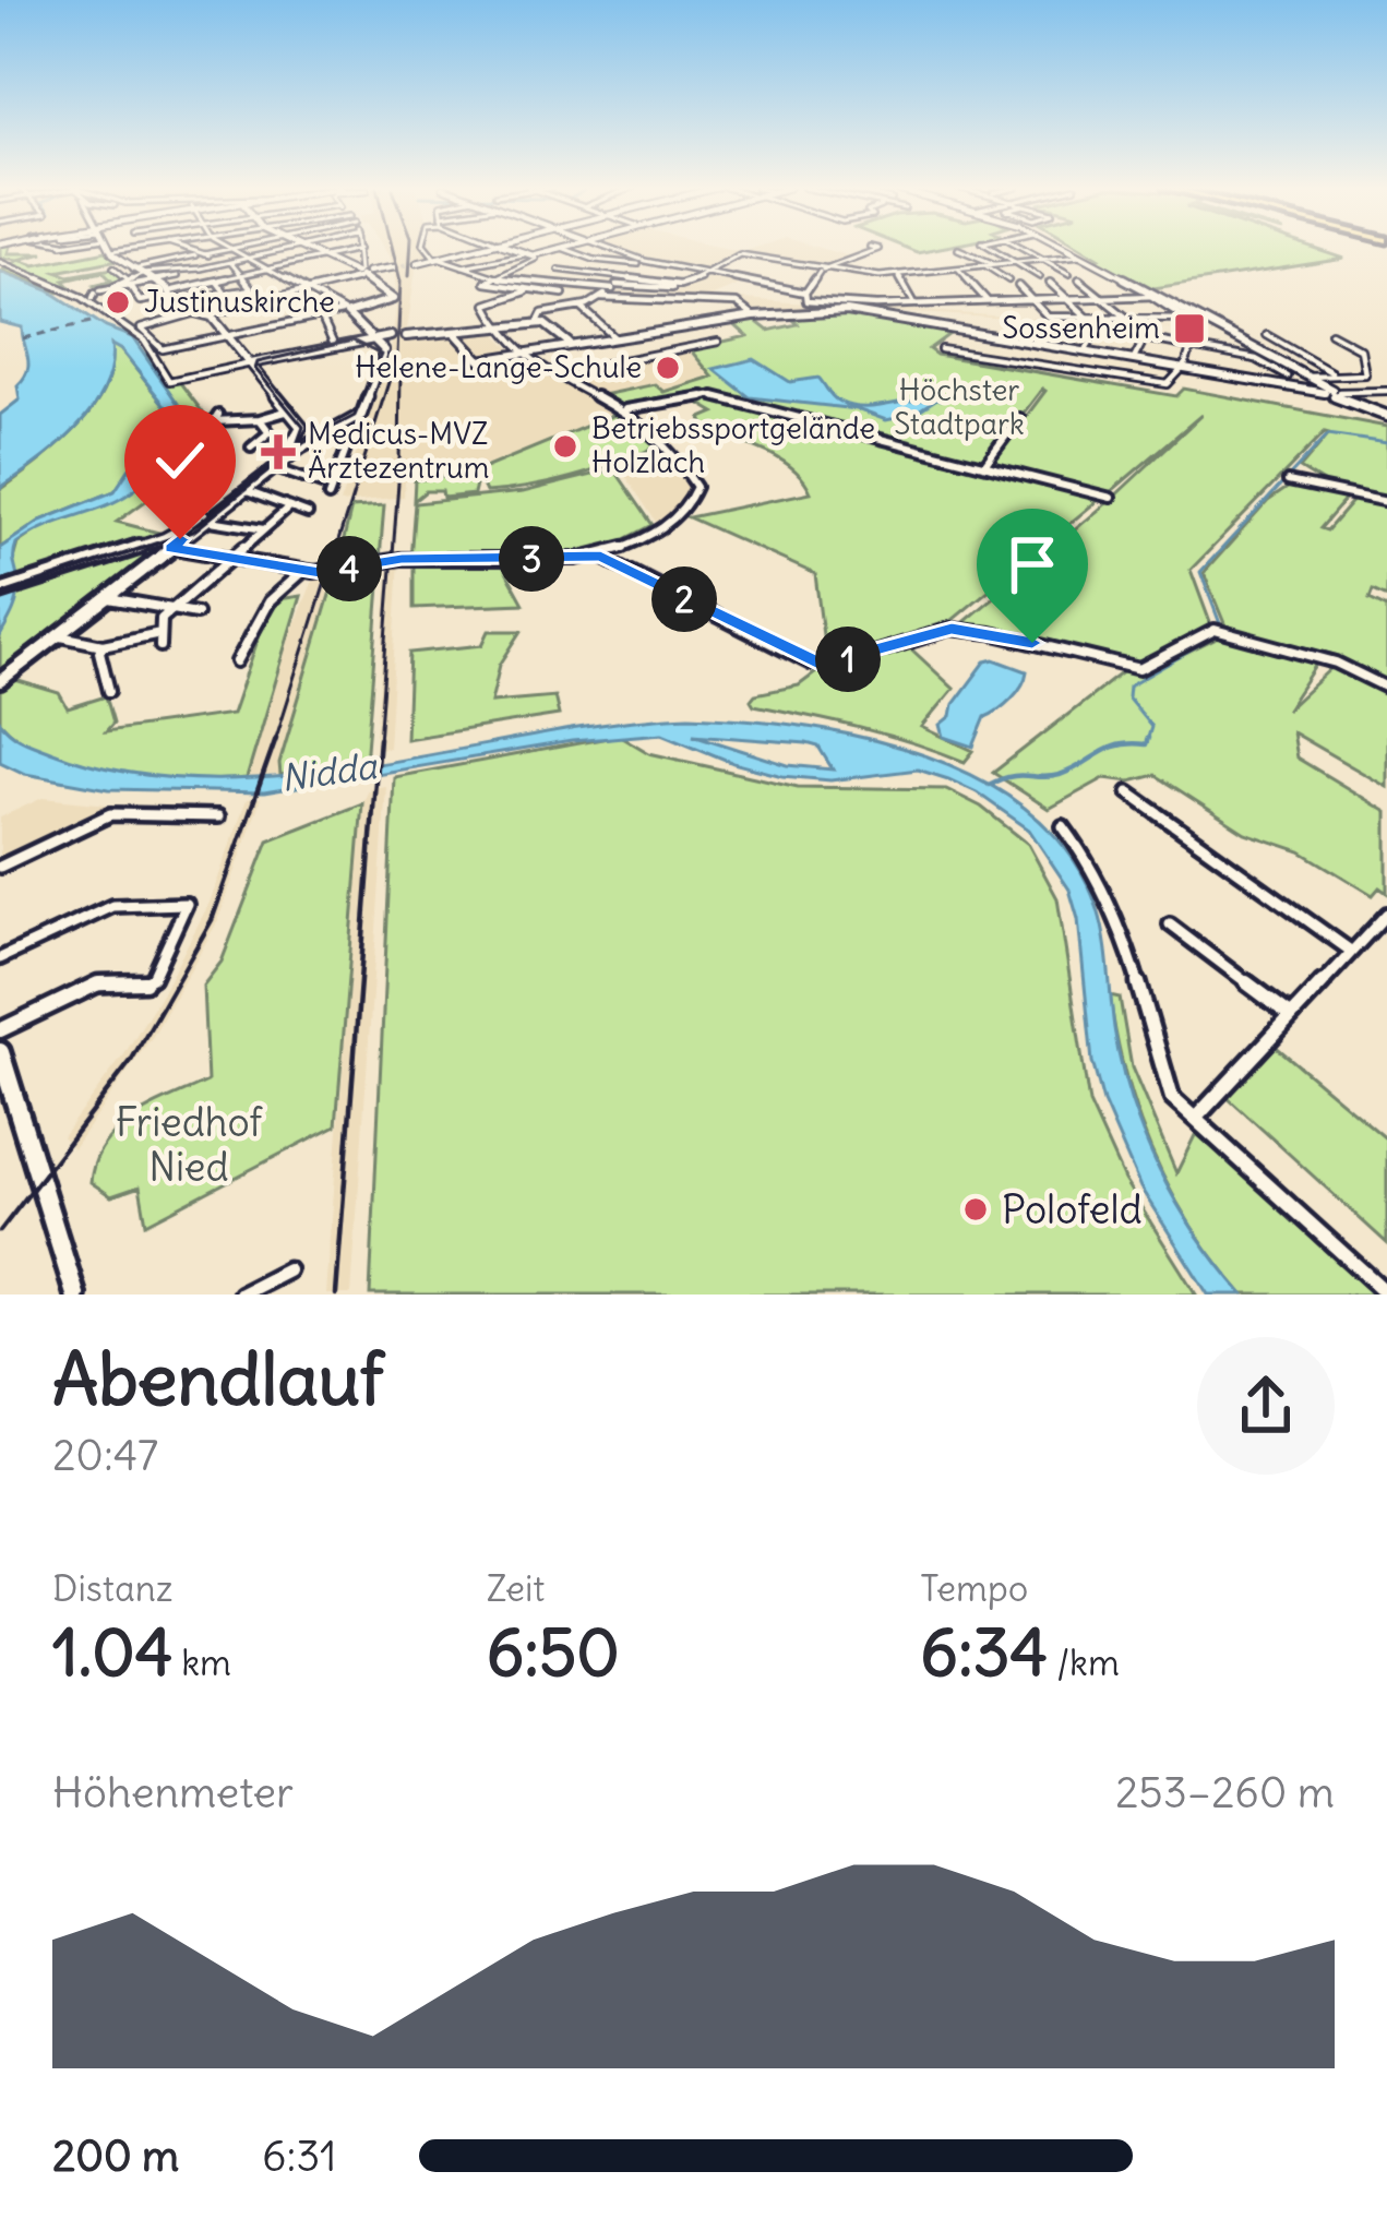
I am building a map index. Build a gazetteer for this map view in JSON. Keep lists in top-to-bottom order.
{
  "water": ["Nidda"],
  "parks": ["Höchster Stadtpark", "Friedhof Nied"],
  "places": {
    "other": [
      "Justinuskirche",
      "Helene-Lange-Schule",
      "Betriebssportgelände Holzlach",
      "Polofeld"
    ],
    "transit": ["Sossenheim"],
    "health": ["Medicus-MVZ Ärztezentrum"]
  },
  "page": {
    "pins": [
      "3",
      "4",
      "2",
      "1"
    ],
    "heading": ["Abendlauf", "20:47"],
    "stats": [
      ["Distanz", "1.04 km"],
      ["Zeit", "6:50"],
      ["Tempo", "6:34 /km"]
    ],
    "chart": ["Höhenmeter", "253–260 m"],
    "list": [
      {
        "name": "200 m",
        "note": "6:31"
      }
    ]
  }
}
